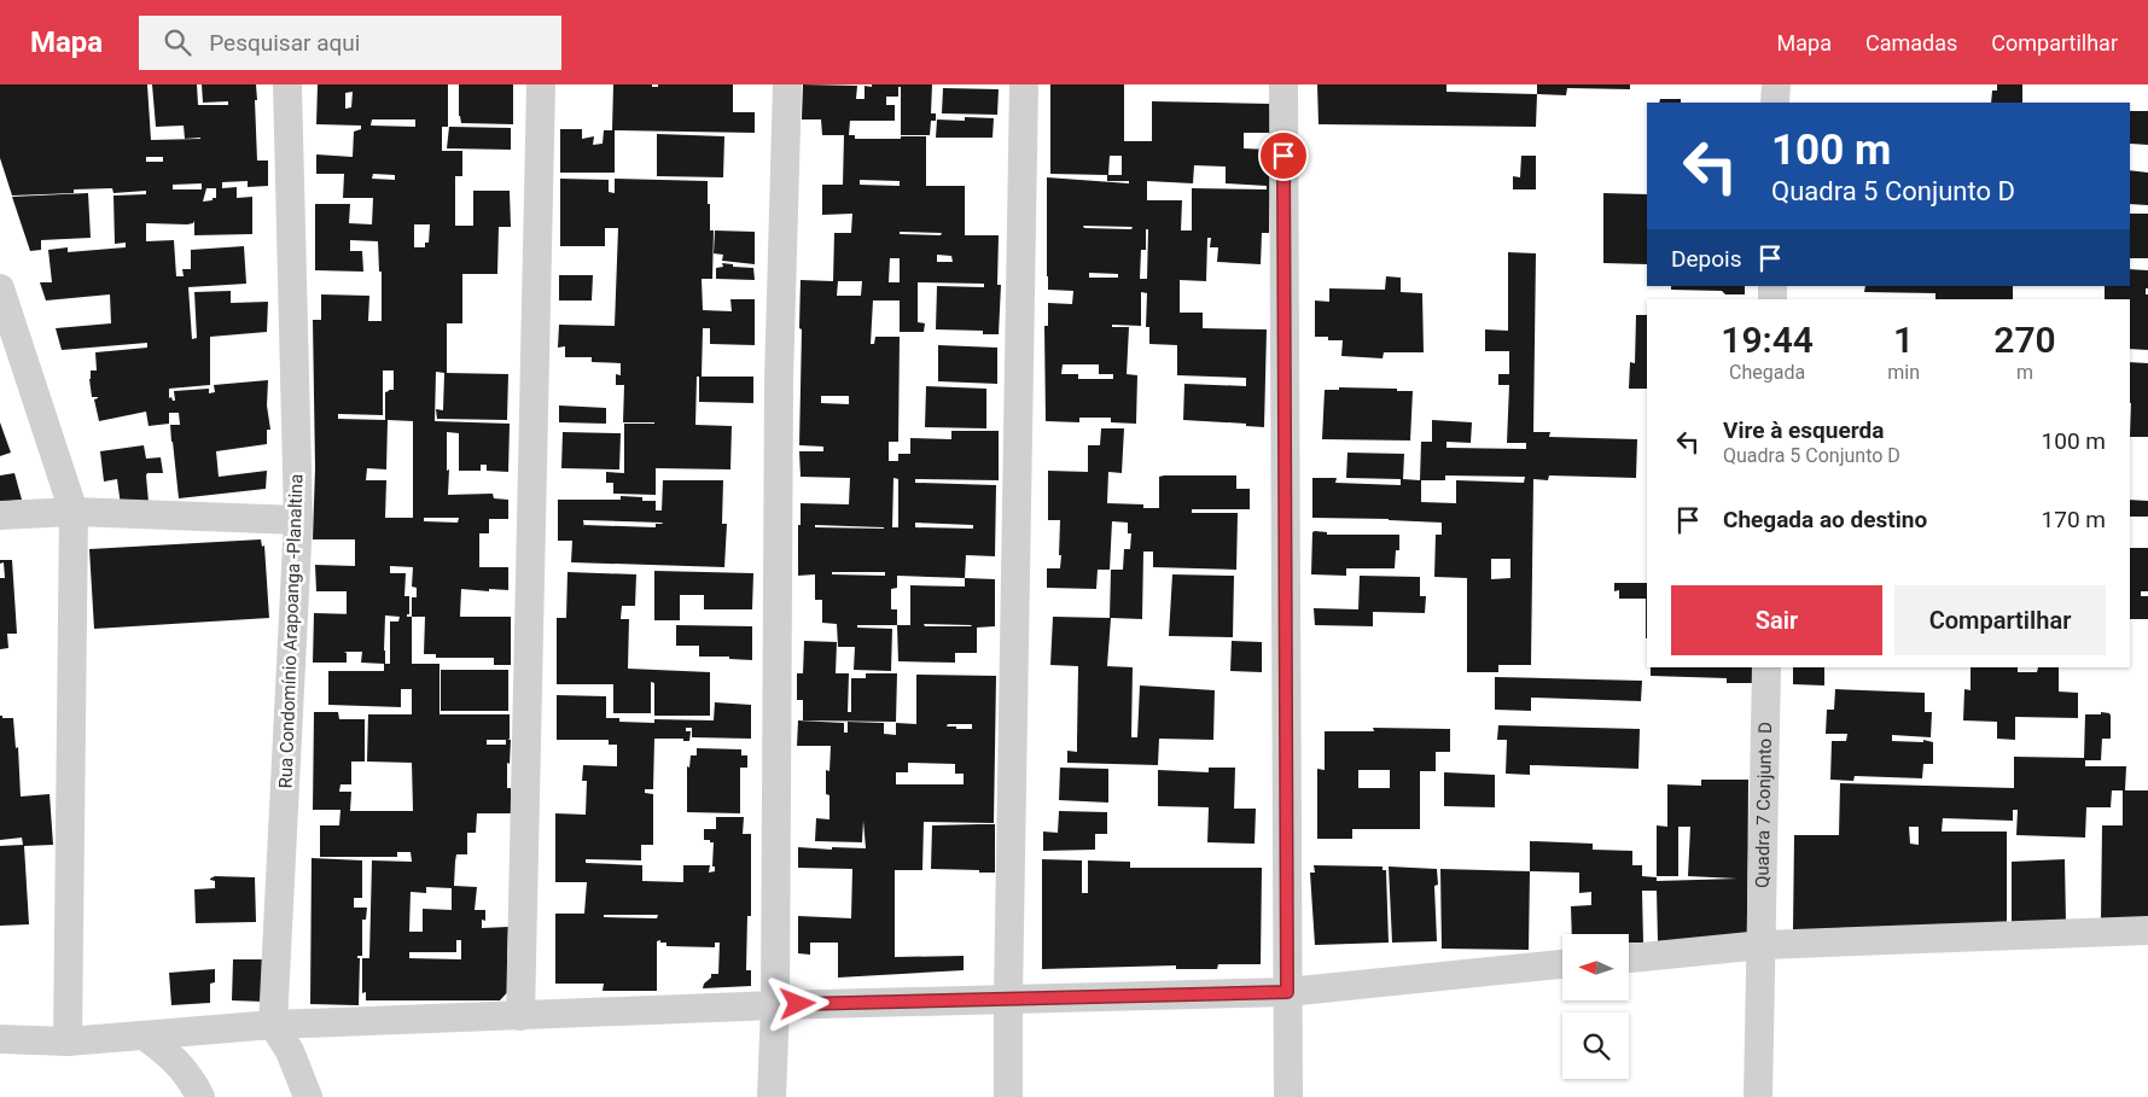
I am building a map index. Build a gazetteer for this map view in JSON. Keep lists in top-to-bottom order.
{
  "streets": {
    "street": ["Rua Condomínio Arapoanga -Planaltina", "Quadra 7 Conjunto D"]
  },
  "north": "left",
  "page": {
    "header": "Mapa",
    "search": "Pesquisar aqui",
    "nav": ["Mapa", "Camadas", "Compartilhar"],
    "turn": ["100 m", "Quadra 5 Conjunto D"],
    "then": "Depois",
    "eta": [
      "19:44",
      "Chegada",
      "1",
      "min",
      "270",
      "m"
    ],
    "list": [
      {
        "name": "Vire à esquerda",
        "note": "Quadra 5 Conjunto D",
        "value": "100 m"
      },
      {
        "name": "Chegada ao destino",
        "value": "170 m"
      }
    ],
    "buttons": ["Sair", "Compartilhar"]
  }
}
